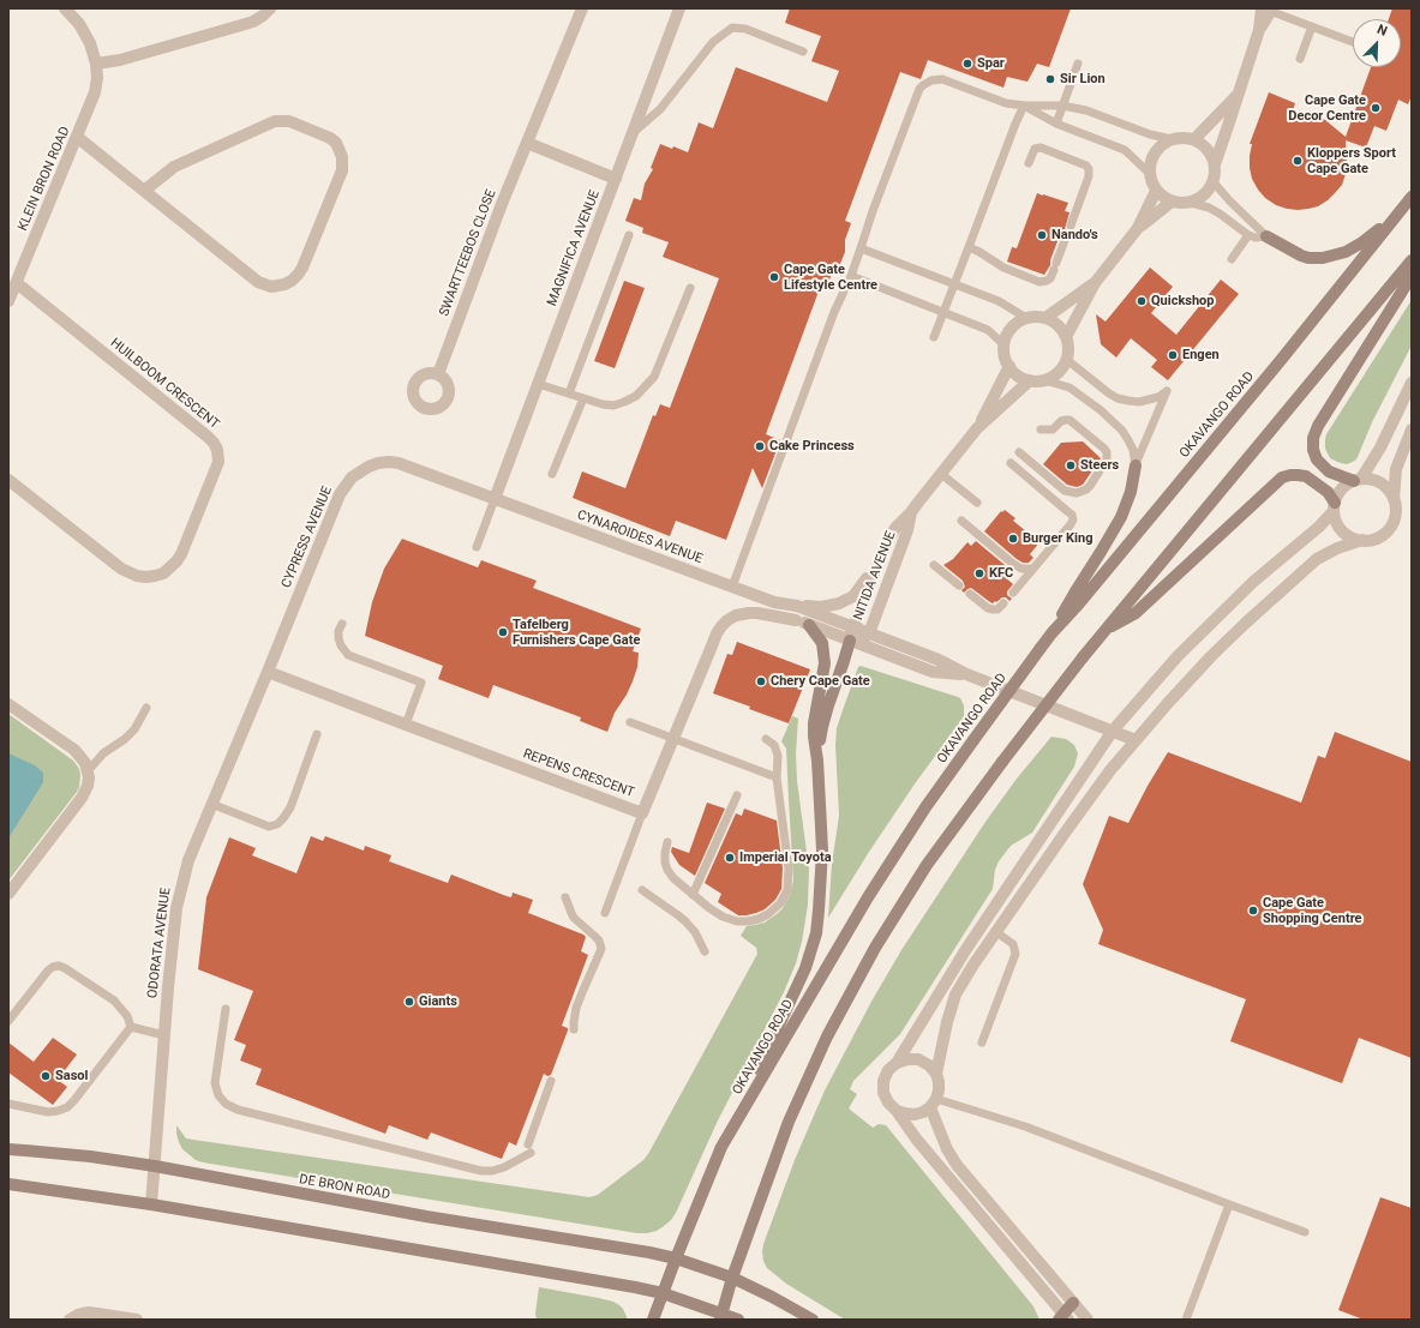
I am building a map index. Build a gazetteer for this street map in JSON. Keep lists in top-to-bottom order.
{
  "streets": {
    "main road": ["OKAVANGO ROAD", "DE BRON ROAD"],
    "street": [
      "KLEIN BRON ROAD",
      "MAGNIFICA AVENUE",
      "SWARTTEEBOS CLOSE",
      "HUILBOOM CRESCENT",
      "CYPRESS AVENUE",
      "CYNAROIDES AVENUE",
      "NITIDA AVENUE",
      "REPENS CRESCENT",
      "ODORATA AVENUE"
    ]
  },
  "crossings": [
    ["KLEIN BRON ROAD", "HUILBOOM CRESCENT"],
    ["MAGNIFICA AVENUE", "CYPRESS AVENUE"],
    ["MAGNIFICA AVENUE", "CYNAROIDES AVENUE"],
    ["OKAVANGO ROAD", "DE BRON ROAD"],
    ["CYPRESS AVENUE", "CYNAROIDES AVENUE"],
    ["CYPRESS AVENUE", "REPENS CRESCENT"],
    ["CYPRESS AVENUE", "ODORATA AVENUE"],
    ["CYNAROIDES AVENUE", "NITIDA AVENUE"],
    ["CYNAROIDES AVENUE", "REPENS CRESCENT"],
    ["REPENS CRESCENT", "ODORATA AVENUE"],
    ["ODORATA AVENUE", "DE BRON ROAD"]
  ],
  "places": [
    "Spar",
    "Sir Lion",
    "Cape Gate Decor Centre",
    "Kloppers Sport Cape Gate",
    "Nando's",
    "Cape Gate Lifestyle Centre",
    "Quickshop",
    "Engen",
    "Cake Princess",
    "Steers",
    "Burger King",
    "KFC",
    "Tafelberg Furnishers Cape Gate",
    "Chery Cape Gate",
    "Imperial Toyota",
    "Cape Gate Shopping Centre",
    "Giants",
    "Sasol"
  ],
  "north": "top right"
}
